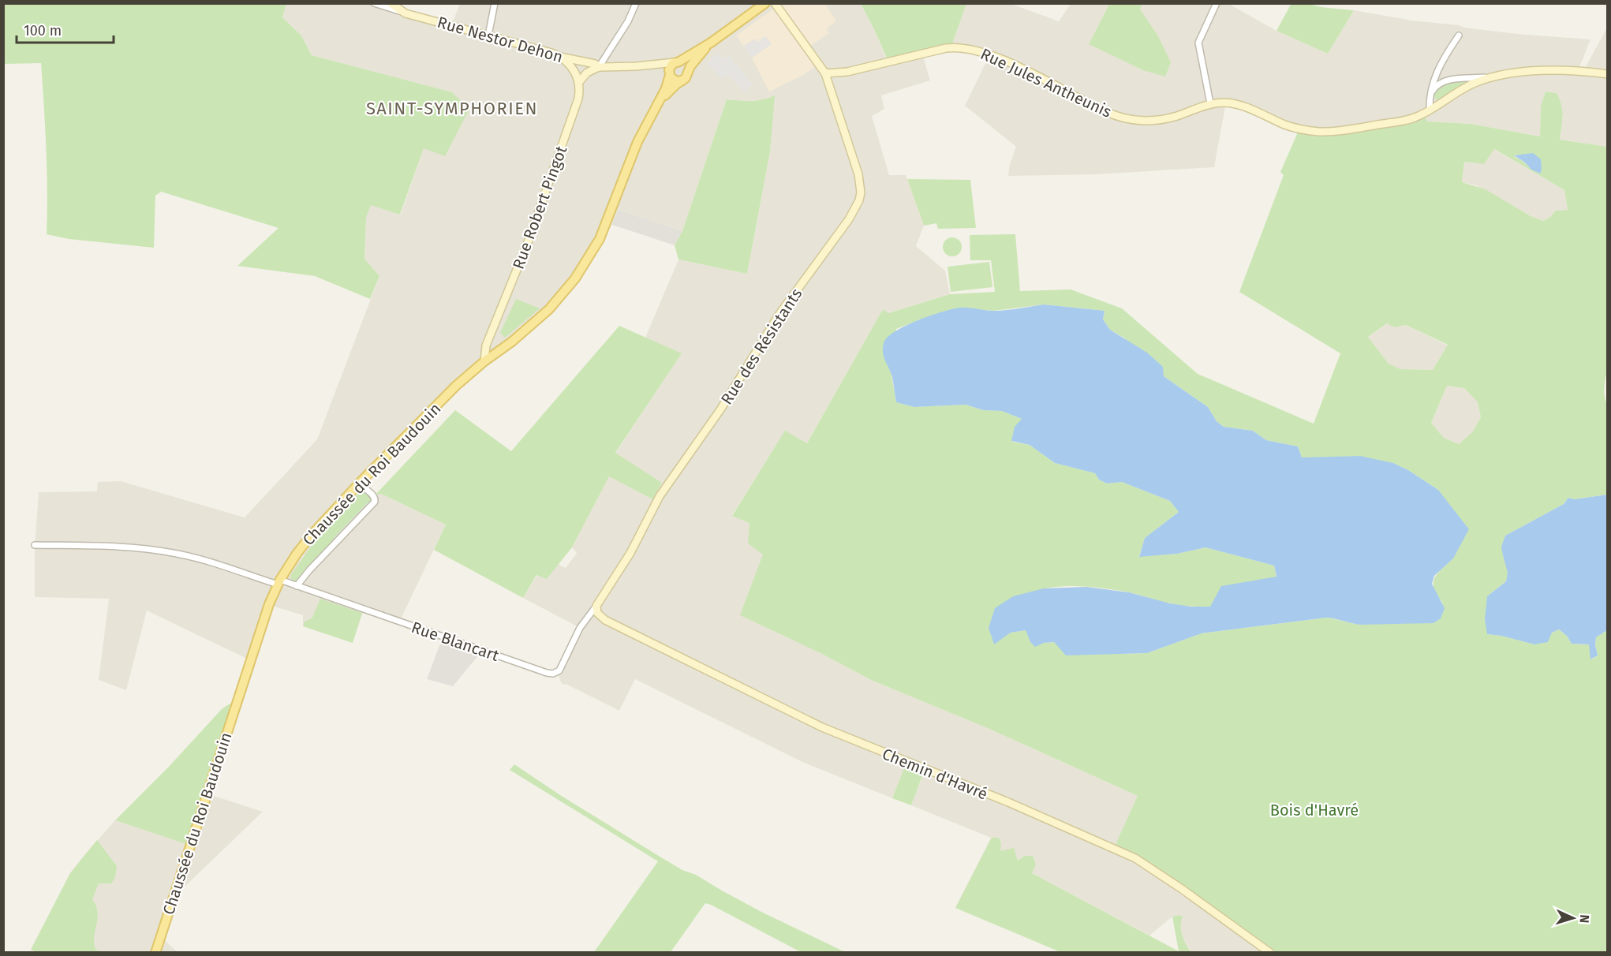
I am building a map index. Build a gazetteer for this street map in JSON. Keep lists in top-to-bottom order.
{
  "streets": {
    "main road": ["Chaussée du Roi Baudouin"],
    "street": [
      "Rue Nestor Dehon",
      "Rue Jules Antheunis",
      "Rue Robert Pingot",
      "Rue des Résistants",
      "Rue Blancart",
      "Chemin d'Havré"
    ]
  },
  "crossings": [
    ["Rue Nestor Dehon", "Chaussée du Roi Baudouin"],
    ["Rue Jules Antheunis", "Rue des Résistants"],
    ["Rue Robert Pingot", "Chaussée du Roi Baudouin"],
    ["Rue des Résistants", "Rue Blancart"],
    ["Rue des Résistants", "Chemin d'Havré"],
    ["Chaussée du Roi Baudouin", "Rue Blancart"],
    ["Rue Blancart", "Chemin d'Havré"]
  ],
  "districts": ["SAINT-SYMPHORIEN"],
  "parks": ["Bois d'Havré"],
  "scale_bar": "100 m",
  "north": "right"
}
